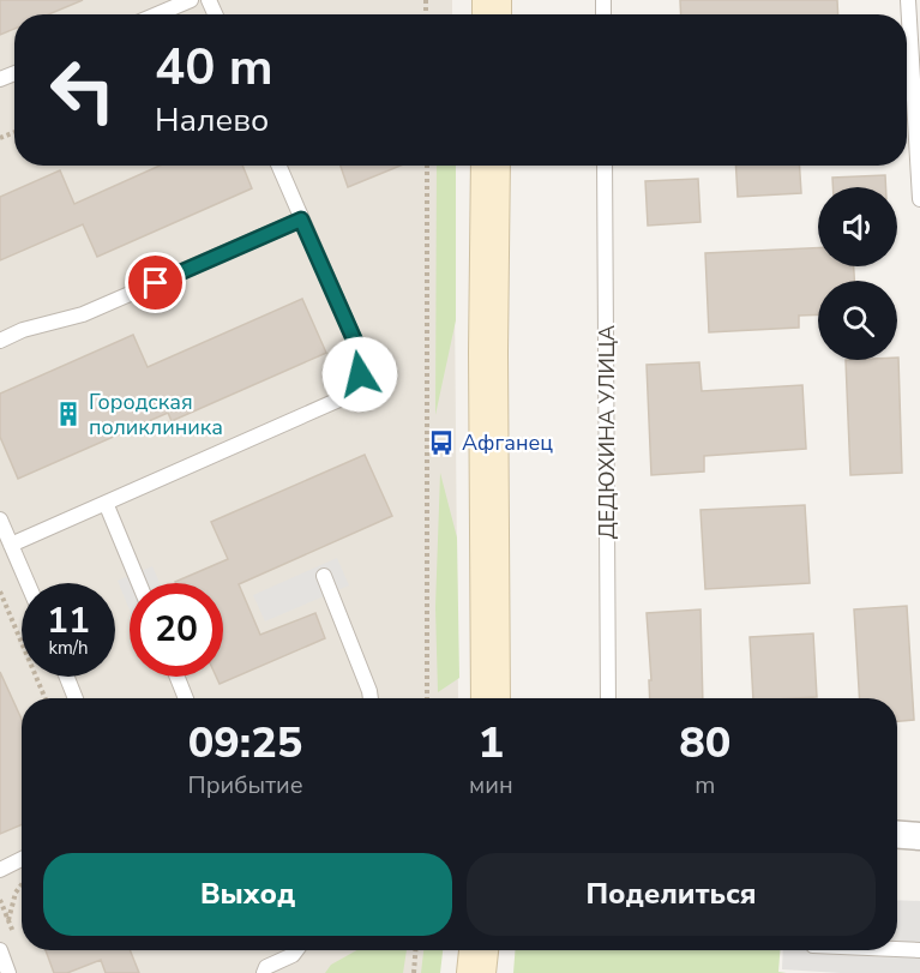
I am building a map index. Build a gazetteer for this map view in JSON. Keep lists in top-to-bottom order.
{
  "streets": {
    "lane": ["ДЕДЮХИНА УЛИЦА"]
  },
  "places": {
    "building": ["Городская поликлиника"],
    "bus stop": ["Афганец"]
  },
  "page": {
    "turn": ["40 m", "Налево"],
    "speed": "11 km/h",
    "limit": "20",
    "eta": [
      "09:25",
      "Прибытие",
      "1",
      "мин",
      "80",
      "m"
    ],
    "buttons": ["Выход", "Поделиться"]
  }
}
